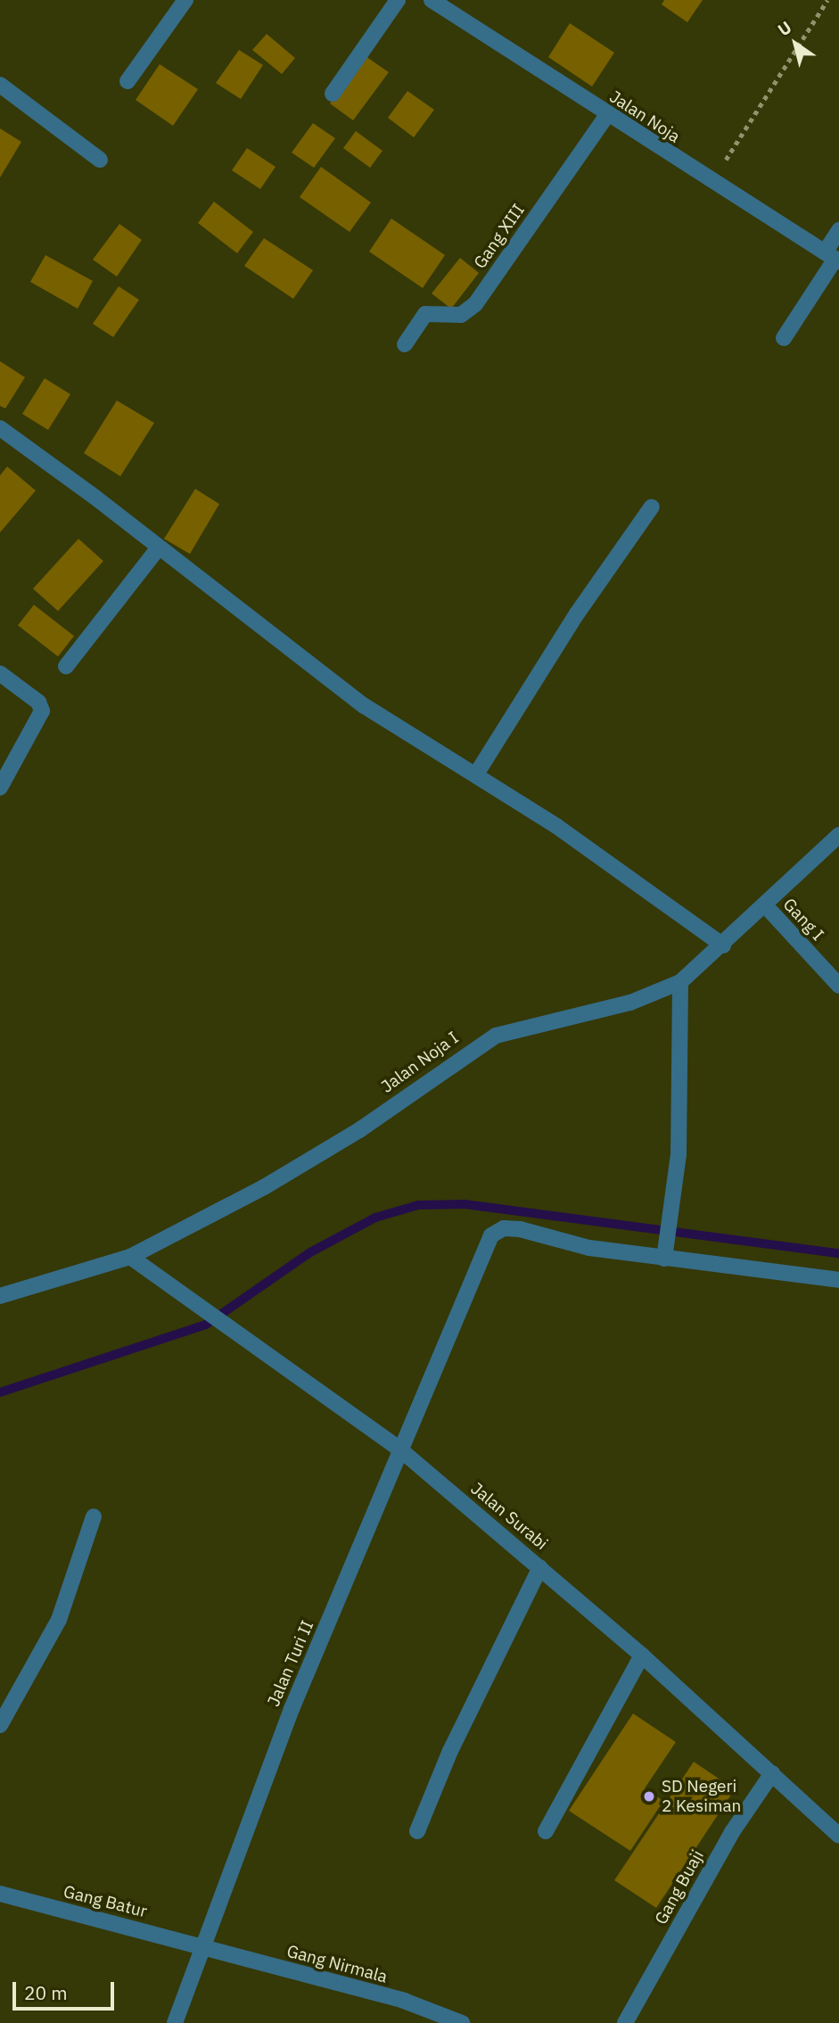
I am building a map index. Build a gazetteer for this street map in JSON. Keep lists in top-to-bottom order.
{
  "streets": {
    "street": [
      "Jalan Noja",
      "Gang XIII",
      "Gang I",
      "Jalan Noja I",
      "Jalan Surabi",
      "Jalan Turi II",
      "Gang Buaji",
      "Gang Batur",
      "Gang Nirmala"
    ]
  },
  "crossings": [
    ["Jalan Noja", "Gang XIII"],
    ["Gang I", "Jalan Noja I"],
    ["Jalan Noja I", "Jalan Surabi"],
    ["Jalan Surabi", "Jalan Turi II"],
    ["Jalan Surabi", "Gang Buaji"],
    ["Jalan Turi II", "Gang Batur"],
    ["Jalan Turi II", "Gang Nirmala"],
    ["Gang Batur", "Gang Nirmala"]
  ],
  "places": ["SD Negeri 2 Kesiman"],
  "scale_bar": "20 m",
  "north": "top left"
}
